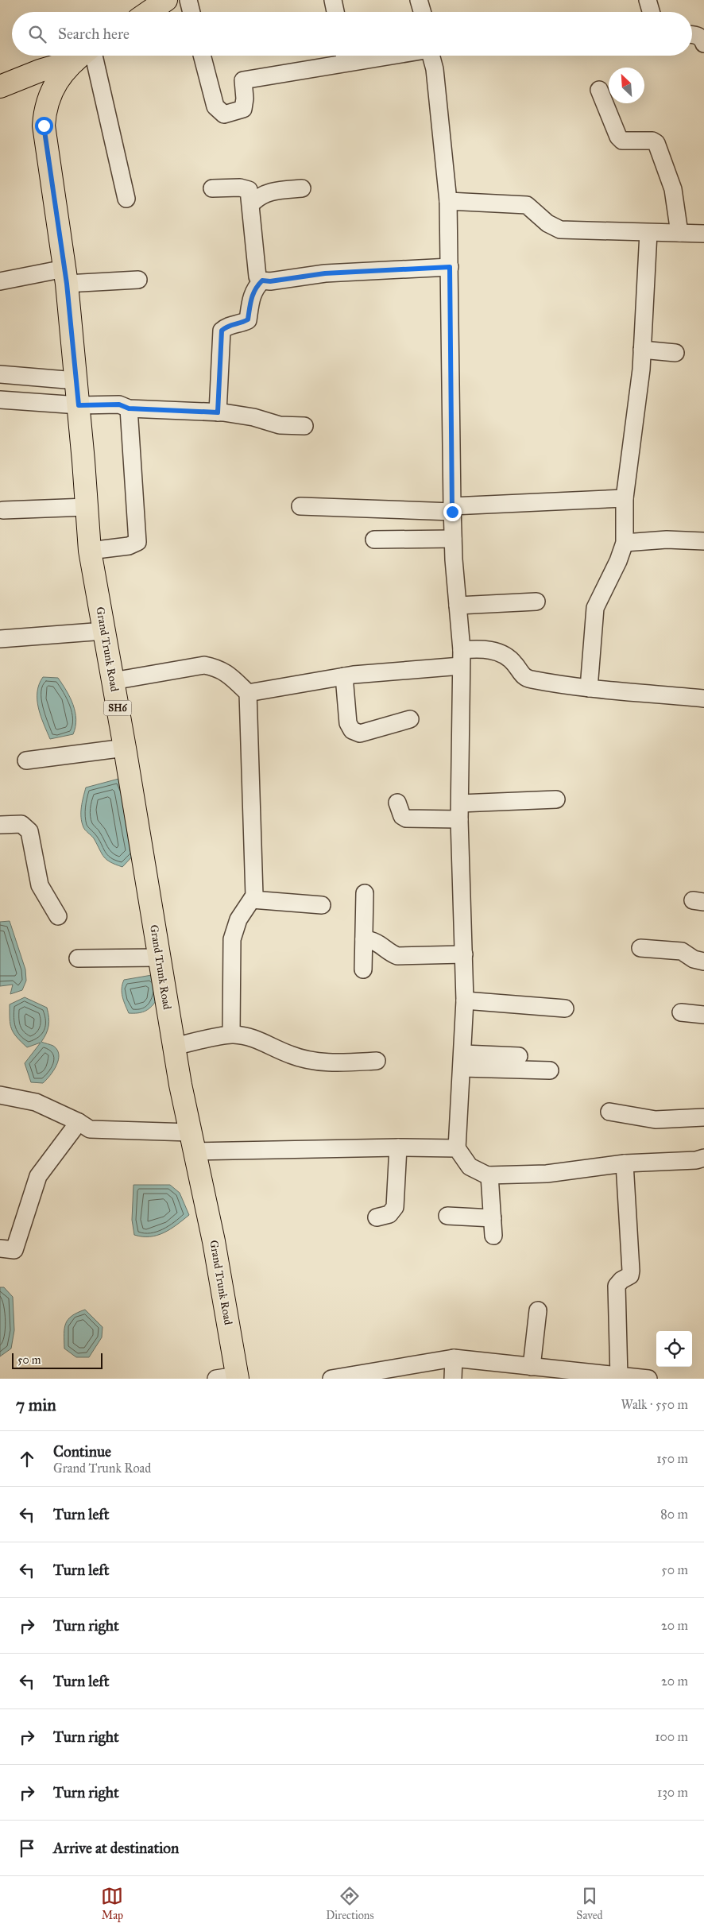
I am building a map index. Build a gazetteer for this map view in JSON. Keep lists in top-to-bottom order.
{
  "streets": {
    "main road": ["Grand Trunk Road", "SH6"]
  },
  "scale_bar": "50 m",
  "north": "top left",
  "page": {
    "search": "Search here",
    "scale": "50 m",
    "heading": ["7 min", "Walk · 550 m"],
    "list": [
      ["Continue", "Grand Trunk Road", "150 m"],
      ["Turn left", "80 m"],
      ["Turn left", "50 m"],
      ["Turn right", "20 m"],
      ["Turn left", "20 m"],
      ["Turn right", "100 m"],
      ["Turn right", "130 m"],
      "Arrive at destination"
    ],
    "nav": ["Map", "Directions", "Saved"]
  }
}
